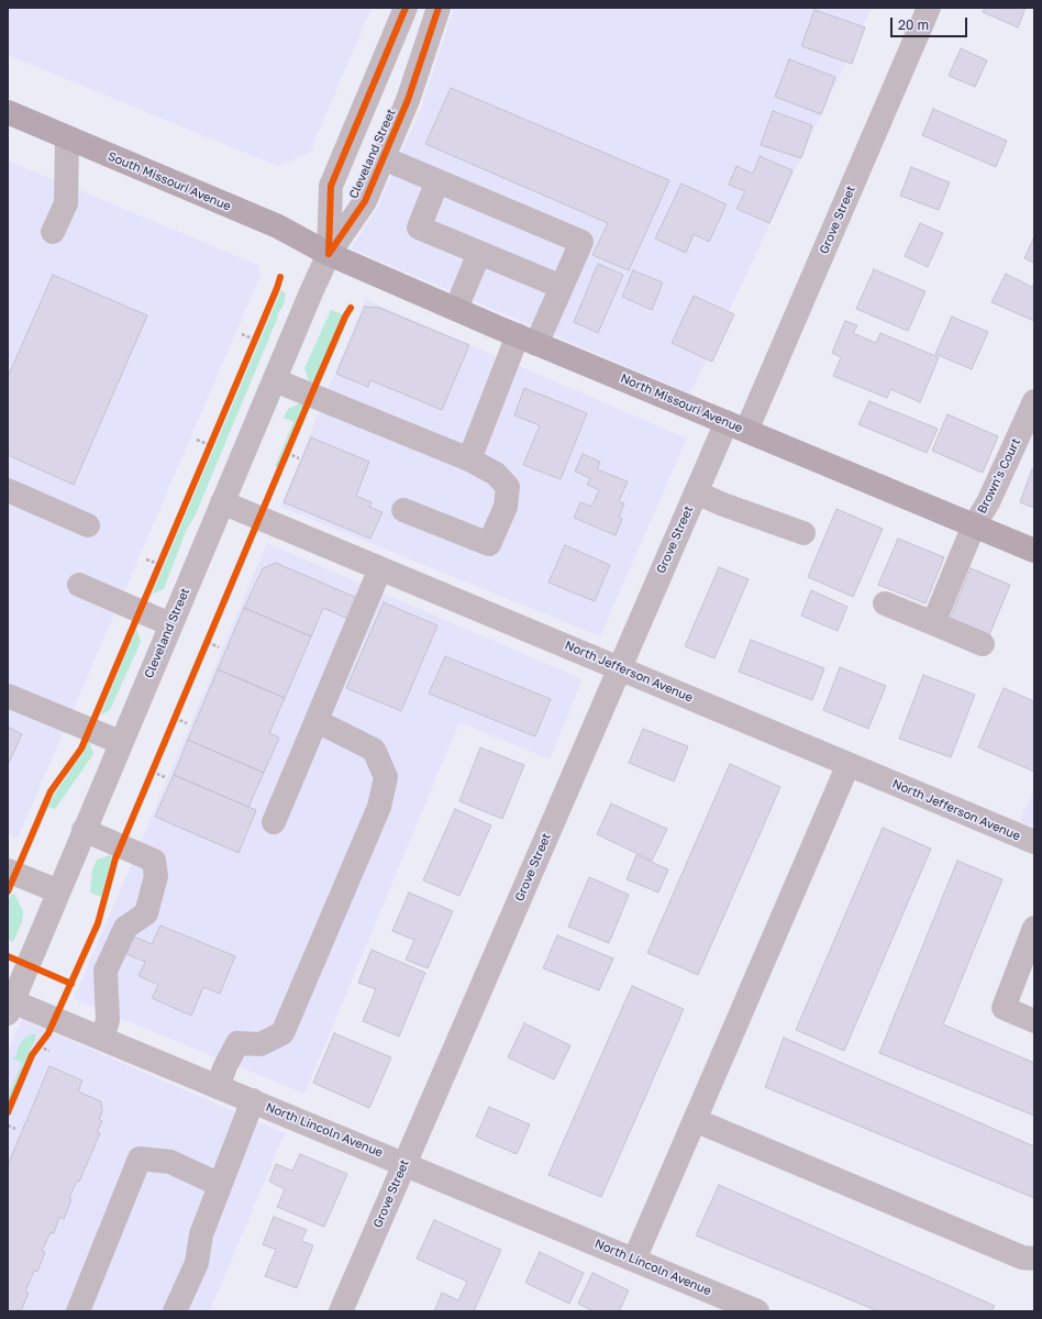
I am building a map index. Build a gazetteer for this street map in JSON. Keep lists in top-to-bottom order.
{
  "streets": {
    "main road": ["South Missouri Avenue", "North Missouri Avenue"],
    "street": [
      "Cleveland Street",
      "Grove Street",
      "Brown's Court",
      "North Jefferson Avenue",
      "North Lincoln Avenue"
    ]
  },
  "crossings": [
    ["Cleveland Street", "South Missouri Avenue"],
    ["Cleveland Street", "North Missouri Avenue"],
    ["Cleveland Street", "North Jefferson Avenue"],
    ["Cleveland Street", "North Lincoln Avenue"],
    ["South Missouri Avenue", "North Missouri Avenue"],
    ["Grove Street", "North Missouri Avenue"],
    ["Grove Street", "North Jefferson Avenue"],
    ["Grove Street", "North Lincoln Avenue"],
    ["North Missouri Avenue", "Brown's Court"]
  ],
  "scale_bar": "20 m"
}
